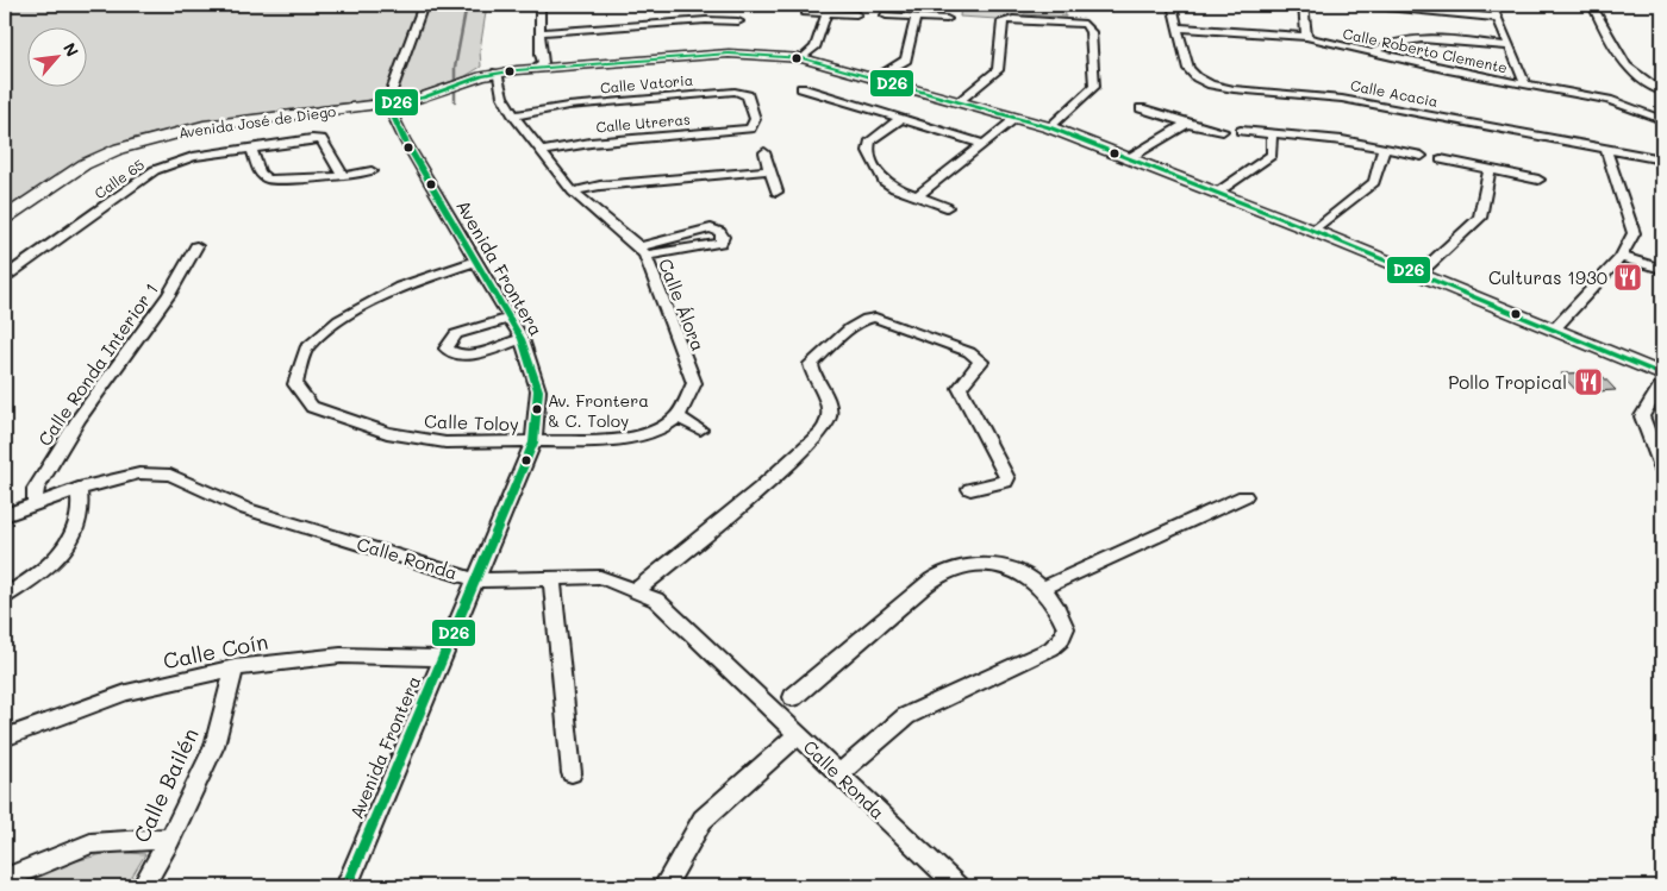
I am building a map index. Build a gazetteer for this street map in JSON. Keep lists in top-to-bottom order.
{
  "streets": {
    "street": [
      "Calle Roberto Clemente",
      "Calle Vatoria",
      "Calle Acacia",
      "Avenida José de Diego",
      "Calle Utreras",
      "Calle 65",
      "Avenida Frontera",
      "Calle Álora",
      "Calle Ronda Interior 1",
      "Calle Toloy",
      "Calle Ronda",
      "Calle Coín",
      "Calle Bailén"
    ]
  },
  "crossings": [
    ["Calle Roberto Clemente", "Calle Acacia"],
    ["Calle Vatoria", "Calle Utreras"],
    ["Calle Vatoria", "Calle Álora"],
    ["Avenida José de Diego", "Avenida Frontera"],
    ["Avenida José de Diego", "Calle Álora"],
    ["Calle Utreras", "Calle Álora"],
    ["Avenida Frontera", "Calle Toloy"],
    ["Avenida Frontera", "Calle Ronda"],
    ["Avenida Frontera", "Calle Coín"],
    ["Calle Ronda Interior 1", "Calle Ronda"],
    ["Calle Coín", "Calle Bailén"]
  ],
  "places": {
    "restaurant": ["Culturas 1930", "Pollo Tropical"],
    "other": ["Av. Frontera & C. Toloy"]
  },
  "lines": ["transit line D26"],
  "north": "top right"
}
